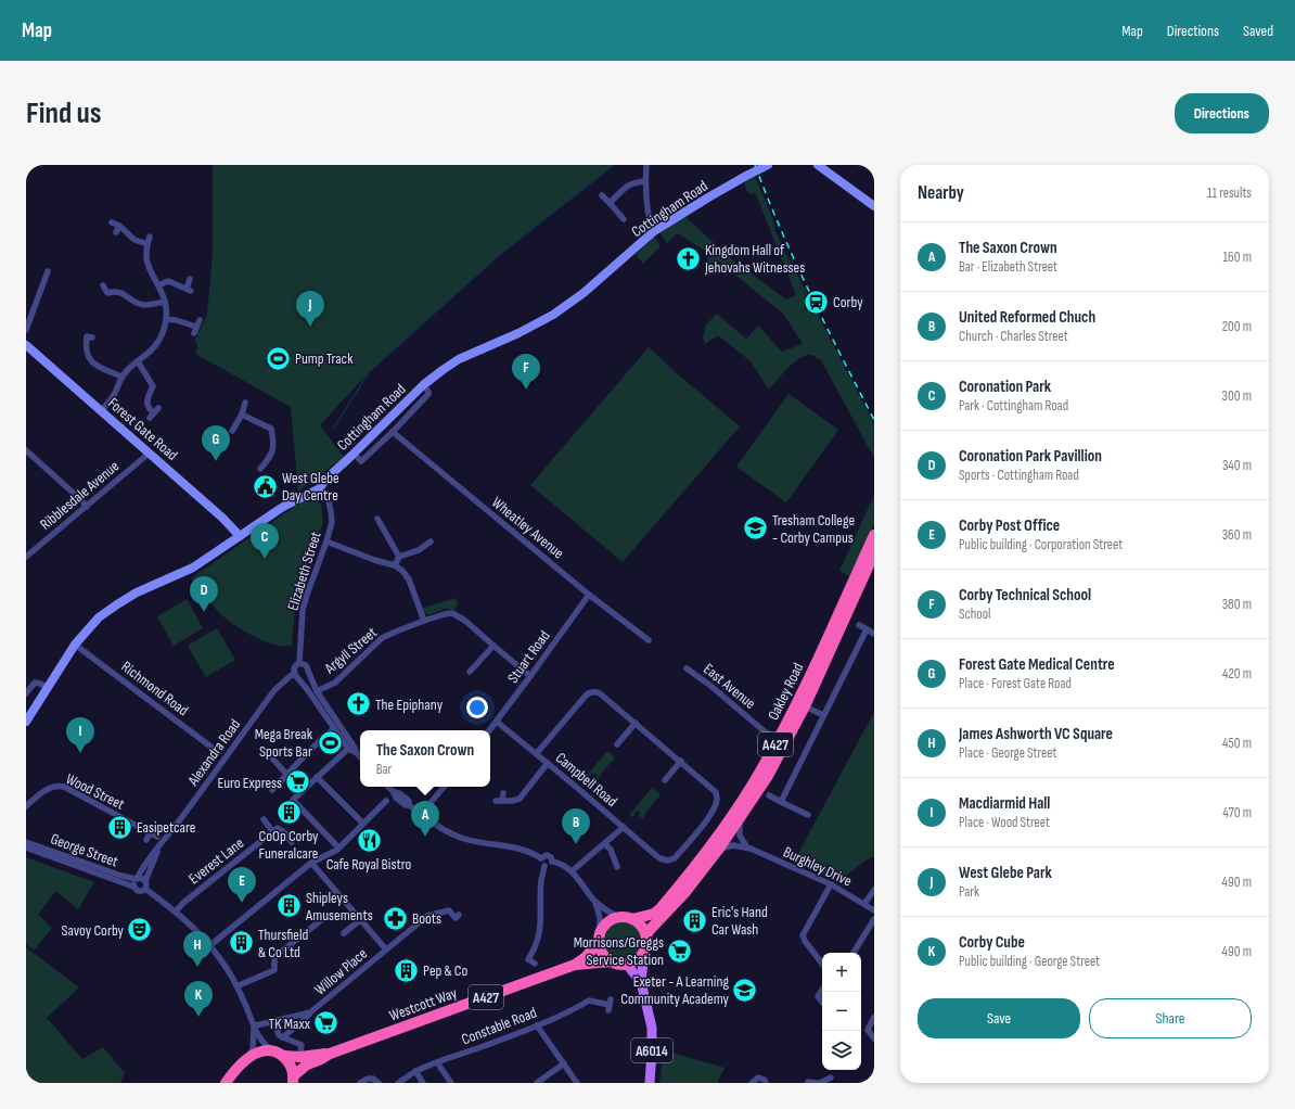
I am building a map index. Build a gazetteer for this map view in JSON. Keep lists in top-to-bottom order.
{
  "streets": {
    "highway": ["Oakley Road", "A427", "Westcott Way"],
    "main road": ["A6014"],
    "street": [
      "Cottingham Road",
      "Forest Gate Road",
      "Ribblesdale Avenue",
      "Wheatley Avenue",
      "Elizabeth Street",
      "Argyll Street",
      "Stuart Road",
      "East Avenue",
      "Richmond Road",
      "Alexandra Road",
      "Campbell Road",
      "Wood Street",
      "George Street",
      "Everest Lane",
      "Burghley Drive",
      "Willow Place",
      "Constable Road"
    ]
  },
  "crossings": [
    ["Cottingham Road", "Forest Gate Road"],
    ["Cottingham Road", "Elizabeth Street"],
    ["Cottingham Road", "Richmond Road"],
    ["Forest Gate Road", "Ribblesdale Avenue"],
    ["Wheatley Avenue", "Stuart Road"],
    ["Elizabeth Street", "Alexandra Road"],
    ["Argyll Street", "Stuart Road"],
    ["Stuart Road", "Campbell Road"],
    ["East Avenue", "Oakley Road"],
    ["Oakley Road", "Burghley Drive"],
    ["Oakley Road", "Westcott Way"],
    ["Oakley Road", "A6014"],
    ["Alexandra Road", "George Street"],
    ["George Street", "Everest Lane"],
    ["George Street", "Willow Place"],
    ["George Street", "Westcott Way"],
    ["Westcott Way", "A6014"]
  ],
  "places": {
    "church": ["Kingdom Hall of Jehovahs Witnesses", "The Epiphany"],
    "station": ["Corby"],
    "sports": ["Pump Track", "Mega Break Sports Bar"],
    "public building": ["West Glebe Day Centre"],
    "school or university": ["Tresham College - Corby Campus", "Exeter - A Learning Community Academy"],
    "supermarket": ["Euro Express", "Morrisons/Greggs Service Station", "TK Maxx"],
    "building": [
      "CoOp Corby Funeralcare",
      "Easipetcare",
      "Shipleys Amusements",
      "Eric's Hand Car Wash",
      "Thursfield & Co Ltd",
      "Pep & Co"
    ],
    "restaurant": ["Cafe Royal Bistro"],
    "pharmacy": ["Boots"],
    "theatre": ["Savoy Corby"]
  },
  "page": {
    "header": "Map",
    "nav": ["Map", "Directions", "Saved"],
    "buttons": [
      "Directions",
      ["Save", "Share"]
    ],
    "title": "Find us",
    "heading": ["Nearby", "11 results"],
    "list": [
      {
        "mark": "A",
        "name": "The Saxon Crown",
        "note": "Bar · Elizabeth Street",
        "value": "160 m"
      },
      {
        "mark": "B",
        "name": "United Reformed Chuch",
        "note": "Church · Charles Street",
        "value": "200 m"
      },
      {
        "mark": "C",
        "name": "Coronation Park",
        "note": "Park · Cottingham Road",
        "value": "300 m"
      },
      {
        "mark": "D",
        "name": "Coronation Park Pavillion",
        "note": "Sports · Cottingham Road",
        "value": "340 m"
      },
      {
        "mark": "E",
        "name": "Corby Post Office",
        "note": "Public building · Corporation Street",
        "value": "360 m"
      },
      {
        "mark": "F",
        "name": "Corby Technical School",
        "note": "School",
        "value": "380 m"
      },
      {
        "mark": "G",
        "name": "Forest Gate Medical Centre",
        "note": "Place · Forest Gate Road",
        "value": "420 m"
      },
      {
        "mark": "H",
        "name": "James Ashworth VC Square",
        "note": "Place · George Street",
        "value": "450 m"
      },
      {
        "mark": "I",
        "name": "Macdiarmid Hall",
        "note": "Place · Wood Street",
        "value": "470 m"
      },
      {
        "mark": "J",
        "name": "West Glebe Park",
        "note": "Park",
        "value": "490 m"
      },
      {
        "mark": "K",
        "name": "Corby Cube",
        "note": "Public building · George Street",
        "value": "490 m"
      }
    ],
    "pins": [
      "J",
      "F",
      "G",
      "C",
      "D",
      "I",
      "A",
      "B",
      "E",
      "H",
      "K"
    ],
    "popup": ["The Saxon Crown", "Bar"],
    "map_buttons": ["+", "−"]
  }
}
